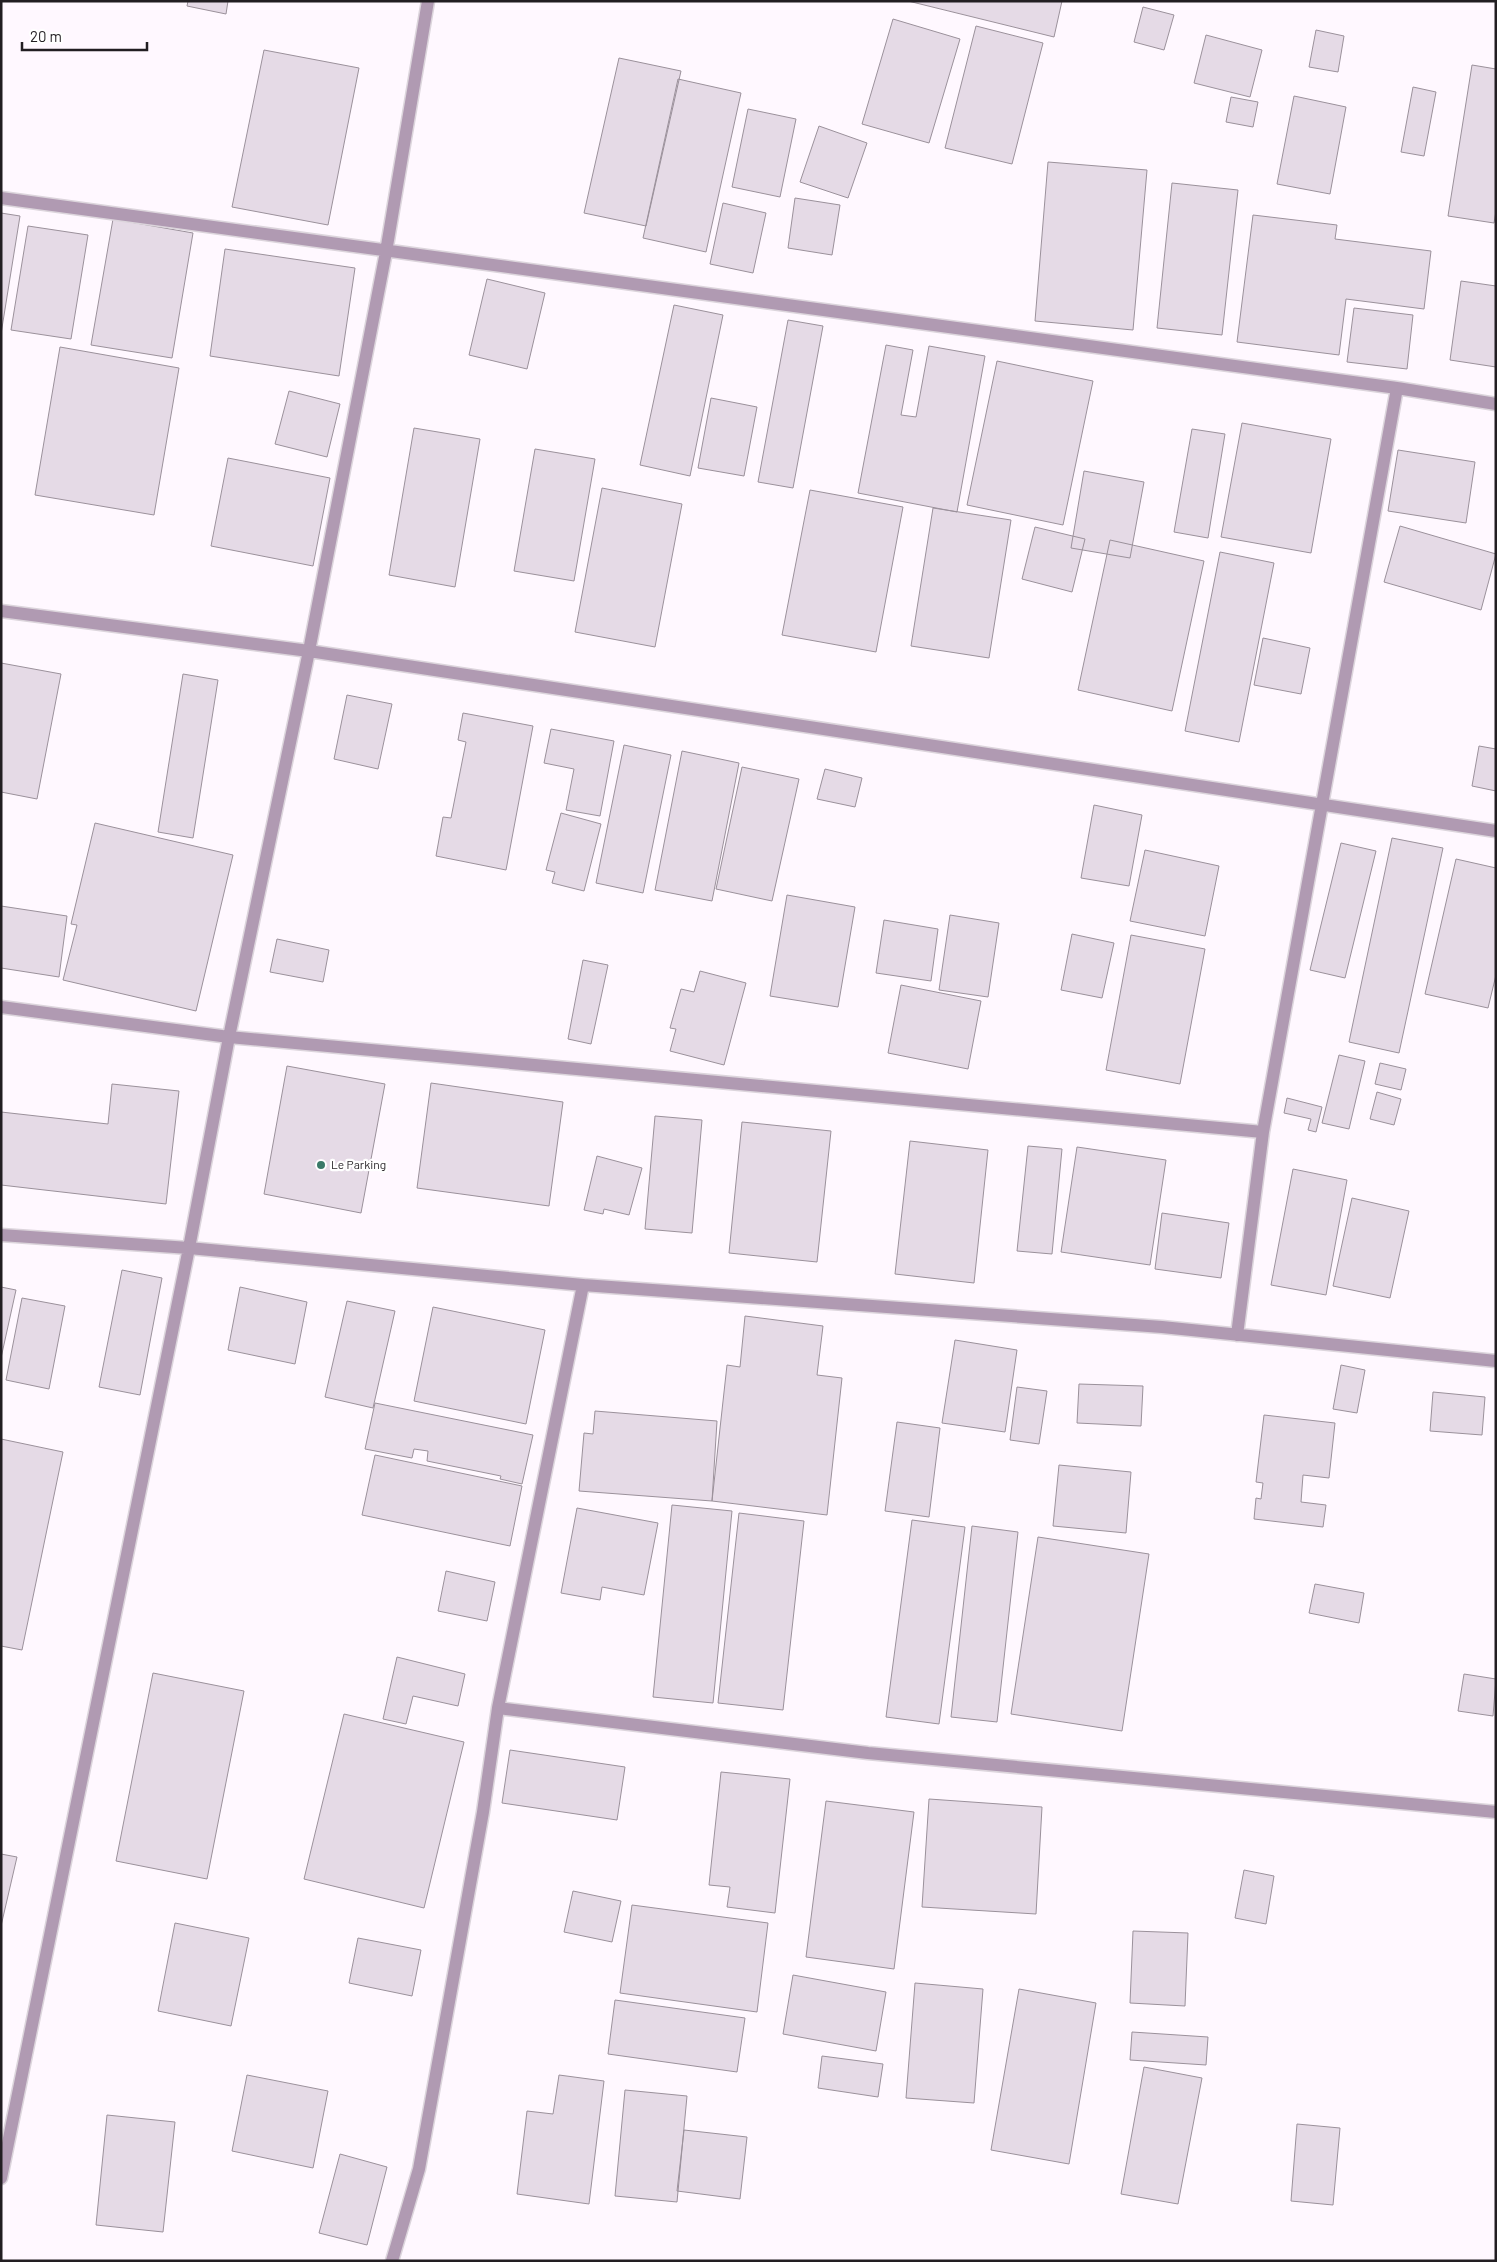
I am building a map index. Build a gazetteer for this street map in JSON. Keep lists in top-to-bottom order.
{
  "places": ["Le Parking"],
  "scale_bar": "20 m"
}
